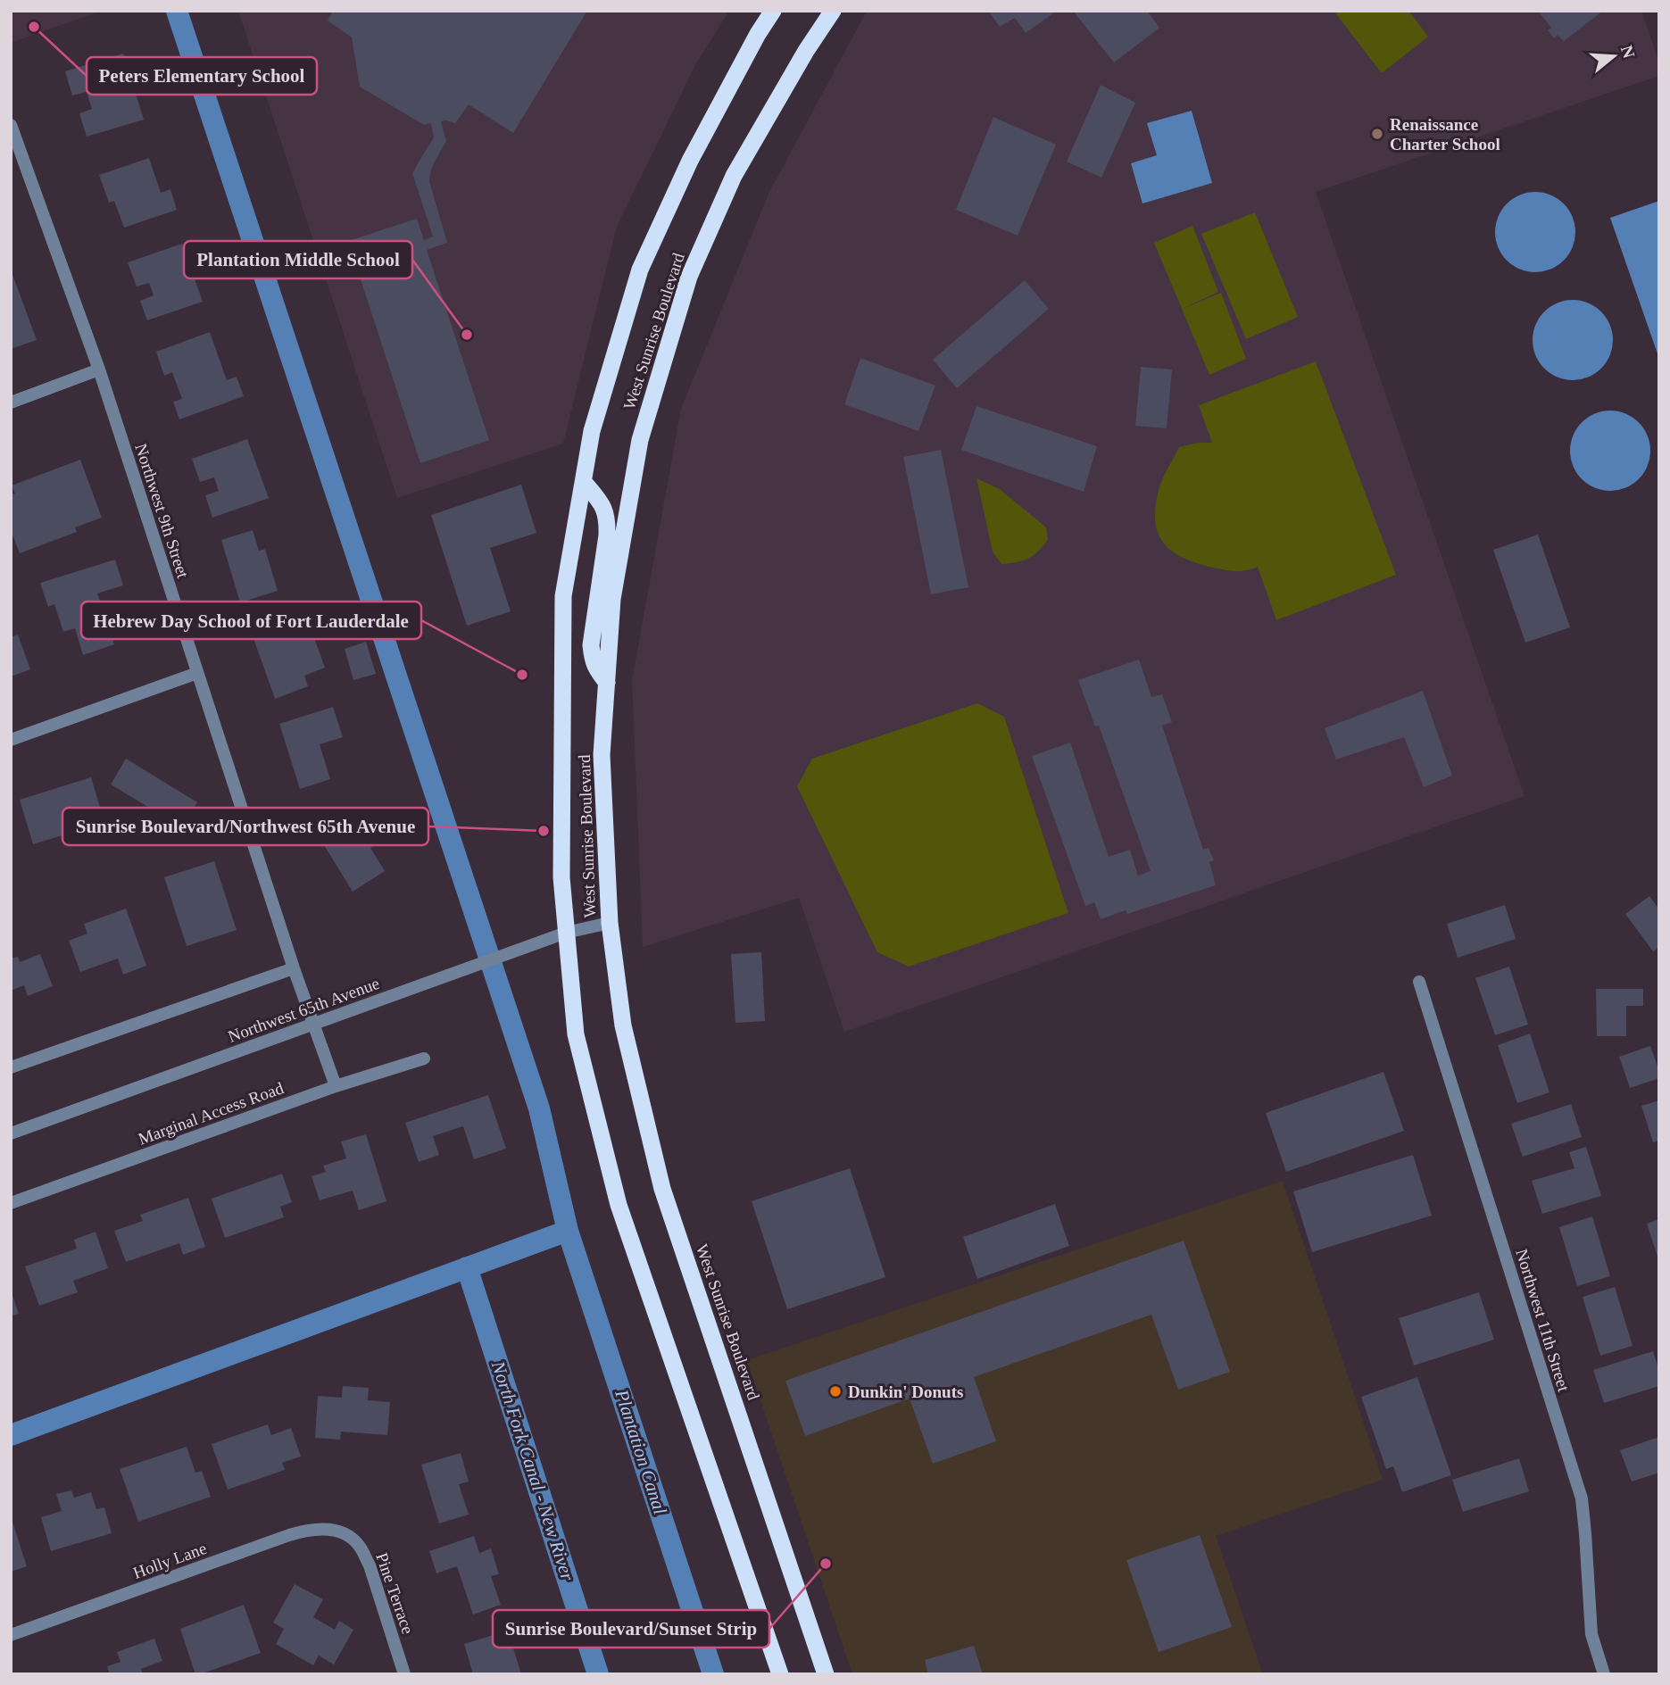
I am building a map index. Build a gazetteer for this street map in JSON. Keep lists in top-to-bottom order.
{
  "streets": {
    "highway": ["West Sunrise Boulevard"],
    "street": [
      "Northwest 9th Street",
      "Northwest 65th Avenue",
      "Marginal Access Road",
      "Northwest 11th Street",
      "Holly Lane",
      "Pine Terrace"
    ]
  },
  "crossings": [
    ["West Sunrise Boulevard", "Northwest 65th Avenue"],
    ["Northwest 9th Street", "Northwest 65th Avenue"],
    ["Northwest 9th Street", "Marginal Access Road"],
    ["Holly Lane", "Pine Terrace"]
  ],
  "water": ["Plantation Canal", "North Fork Canal - New River"],
  "places": [
    "Peters Elementary School",
    "Renaissance Charter School",
    "Plantation Middle School",
    "Hebrew Day School of Fort Lauderdale",
    "Sunrise Boulevard/Northwest 65th Avenue",
    "Dunkin' Donuts",
    "Sunrise Boulevard/Sunset Strip"
  ],
  "north": "right"
}
